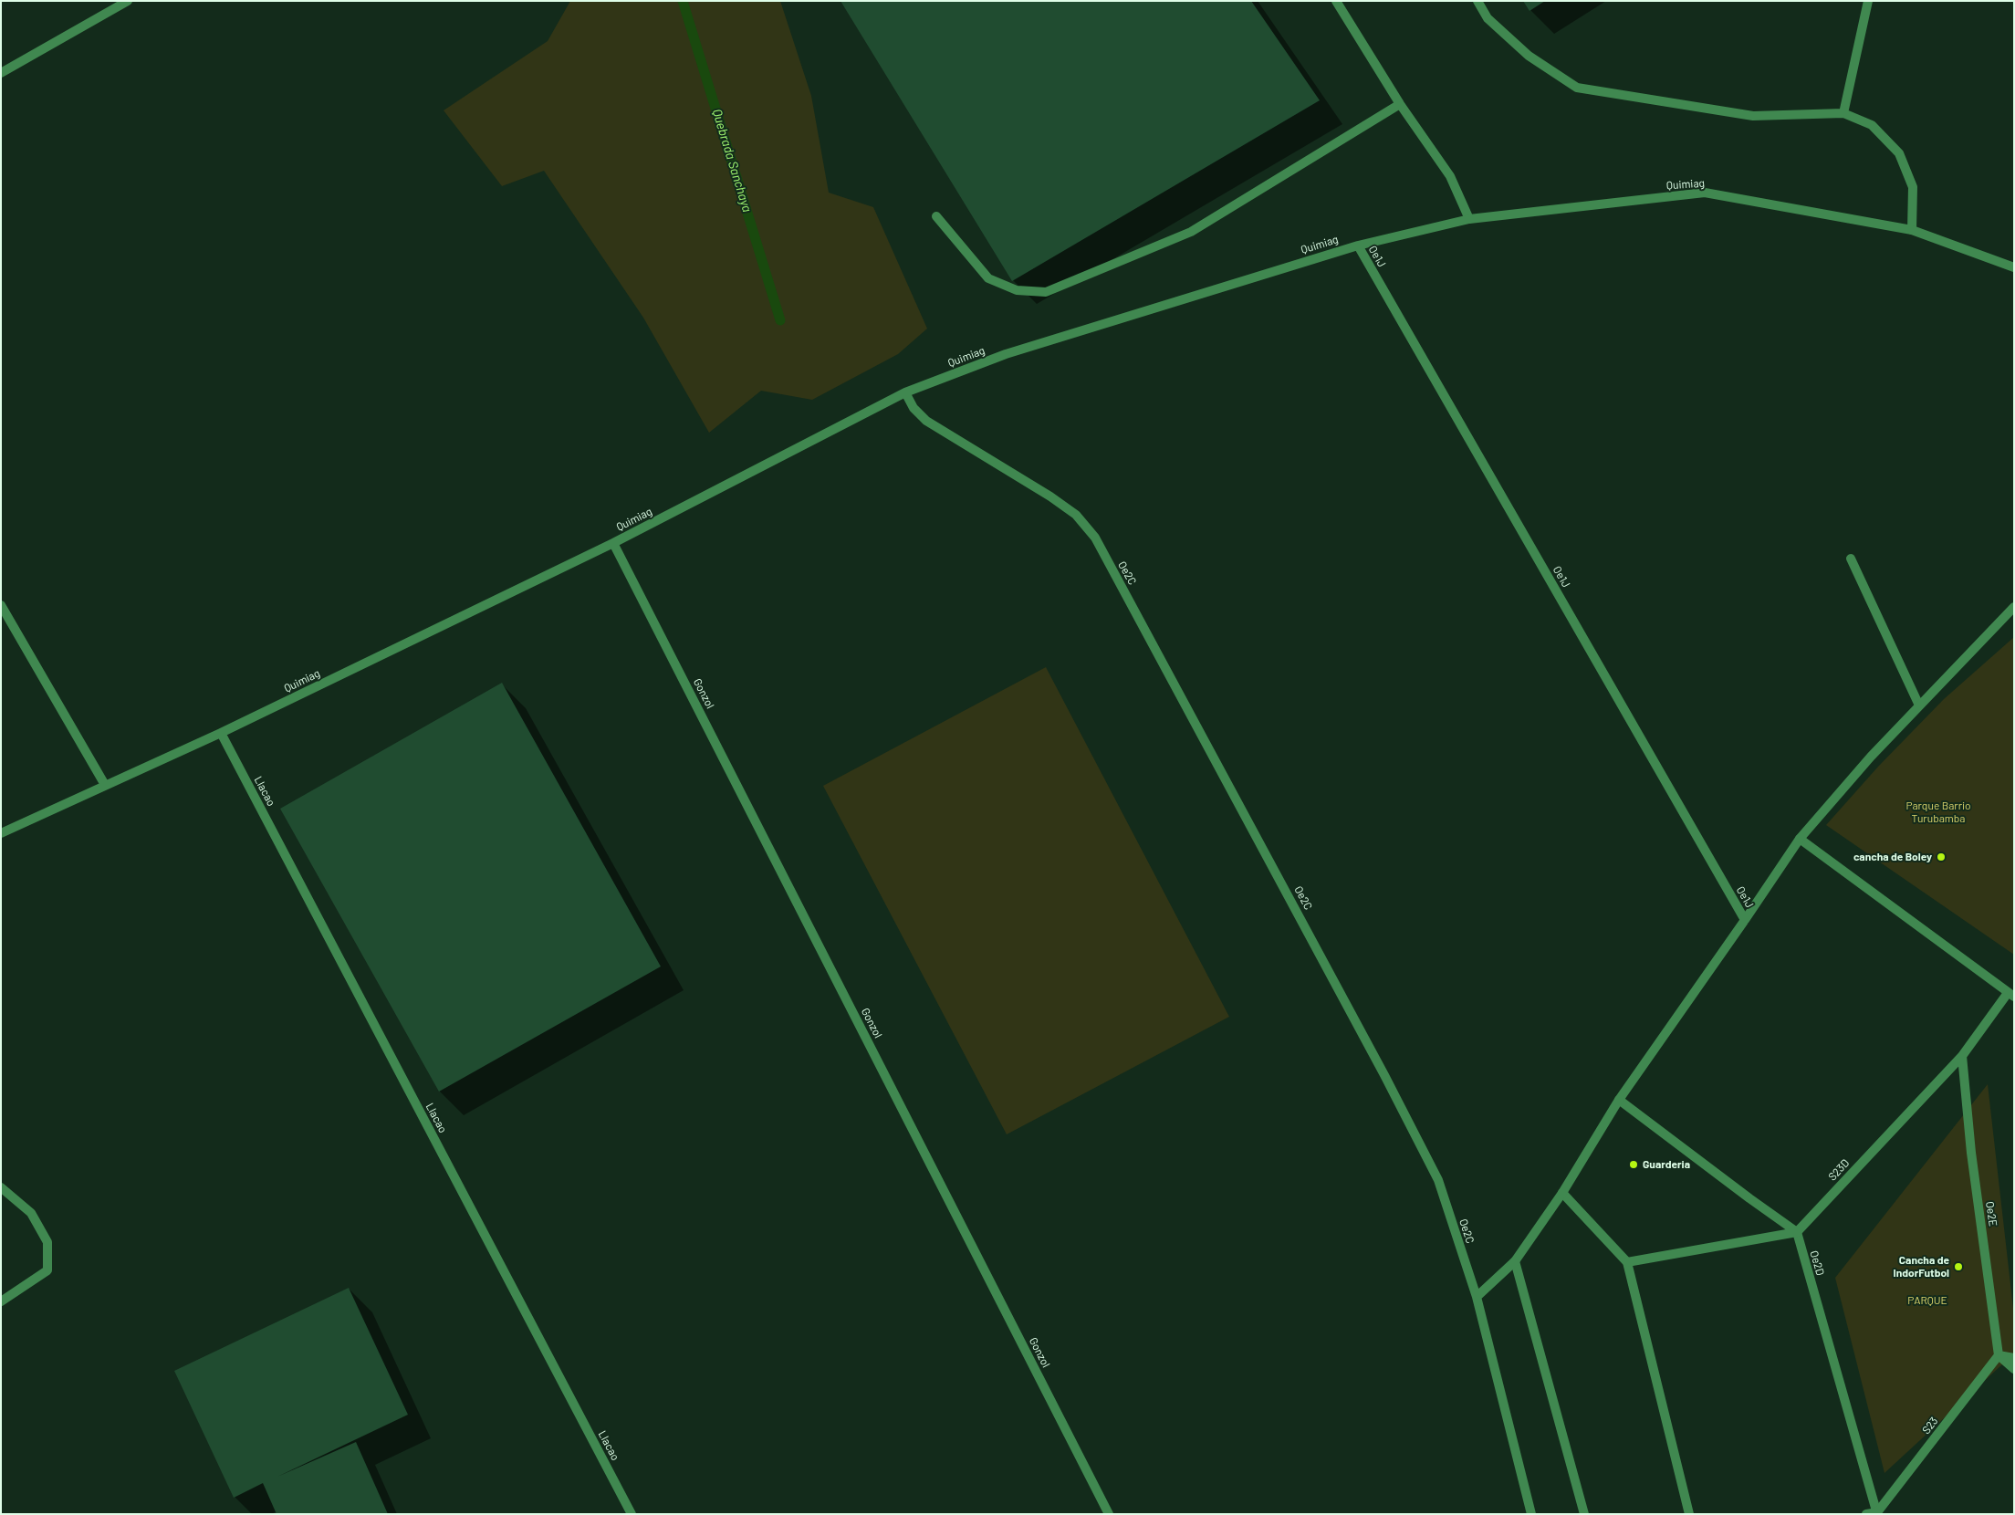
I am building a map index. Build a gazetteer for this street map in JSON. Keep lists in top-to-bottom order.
{
  "streets": {
    "street": [
      "Quimiag",
      "Oe1J",
      "Oe2C",
      "Gonzol",
      "Llacao",
      "S23D",
      "Oe2E",
      "Oe2D",
      "S23"
    ]
  },
  "crossings": [
    ["Quimiag", "Oe1J"],
    ["Quimiag", "Oe2C"],
    ["Quimiag", "Gonzol"],
    ["Quimiag", "Llacao"],
    ["S23D", "Oe2E"],
    ["S23D", "Oe2D"],
    ["Oe2E", "S23"],
    ["Oe2D", "S23"]
  ],
  "water": ["Quebrada Sanchaya"],
  "parks": ["Parque Barrio Turubamba", "PARQUE"],
  "places": ["cancha de Boley", "Guarderia", "Cancha de IndorFutbol"]
}
